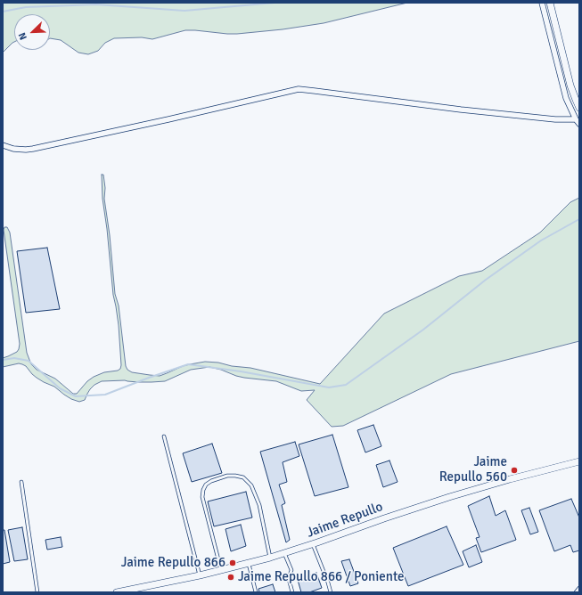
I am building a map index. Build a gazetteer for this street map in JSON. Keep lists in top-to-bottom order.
{
  "streets": {
    "street": ["Jaime Repullo"]
  },
  "places": ["Jaime Repullo 560", "Jaime Repullo 866", "Jaime Repullo 866 / Poniente"],
  "north": "bottom left"
}
